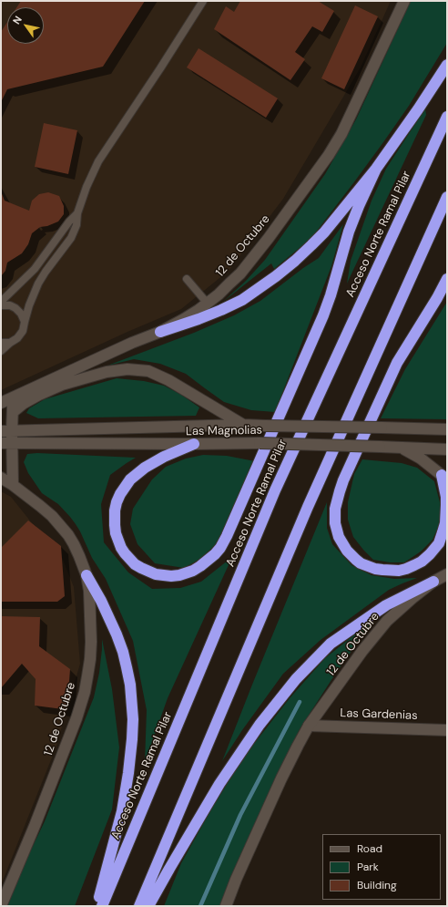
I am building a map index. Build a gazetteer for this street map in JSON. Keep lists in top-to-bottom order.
{
  "streets": {
    "highway": ["Acceso Norte Ramal Pilar"],
    "street": ["12 de Octubre", "Las Magnolias", "Las Gardenias"]
  },
  "crossings": [
    ["12 de Octubre", "Las Gardenias"]
  ],
  "legend": ["Road", "Park", "Building"],
  "north": "top left"
}
